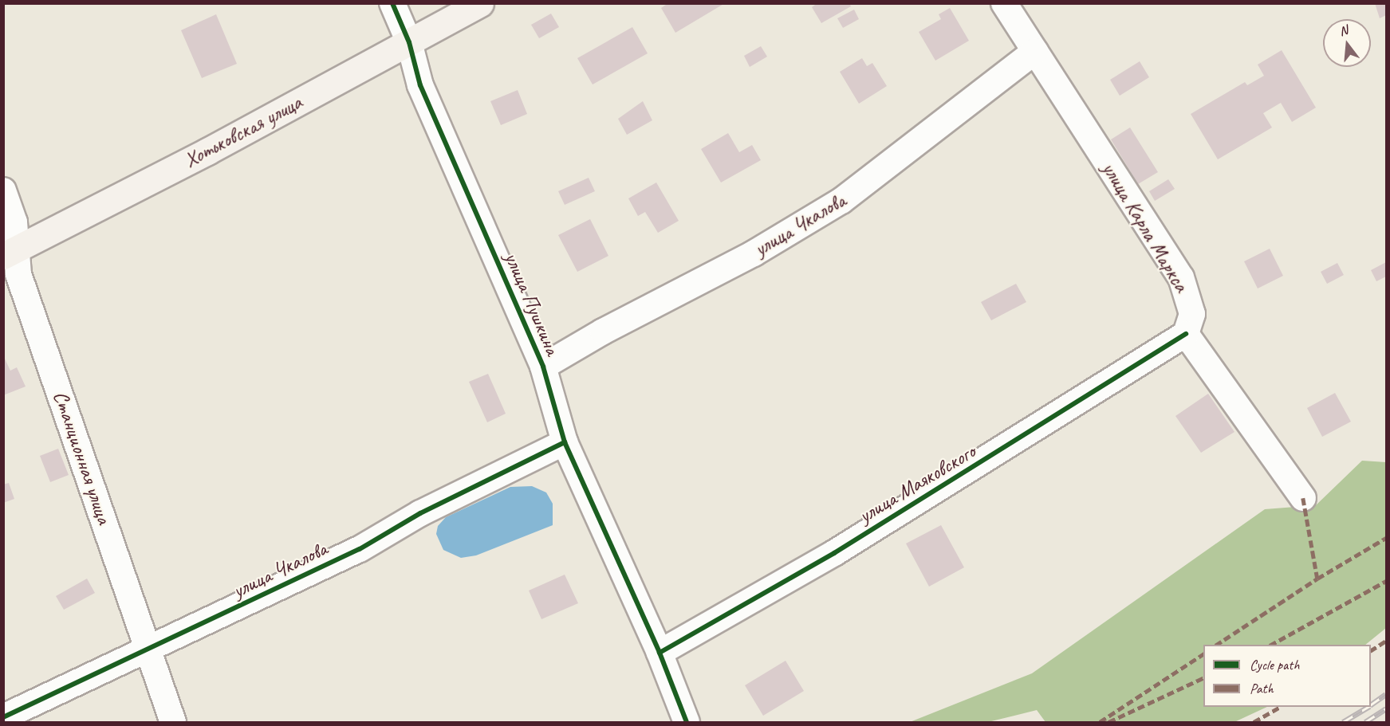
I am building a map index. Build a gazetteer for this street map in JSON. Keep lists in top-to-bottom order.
{
  "streets": {
    "main road": ["Хотьковская улица"],
    "street": [
      "улица Чкалова",
      "улица Карла Маркса",
      "улица Пушкина",
      "Станционная улица",
      "улица Маяковского"
    ]
  },
  "crossings": [
    ["Хотьковская улица", "улица Пушкина"],
    ["Хотьковская улица", "Станционная улица"],
    ["улица Чкалова", "улица Карла Маркса"],
    ["улица Чкалова", "улица Пушкина"],
    ["улица Чкалова", "Станционная улица"],
    ["улица Карла Маркса", "улица Маяковского"],
    ["улица Пушкина", "улица Маяковского"]
  ],
  "legend": ["Cycle path", "Path"],
  "north": "top"
}
